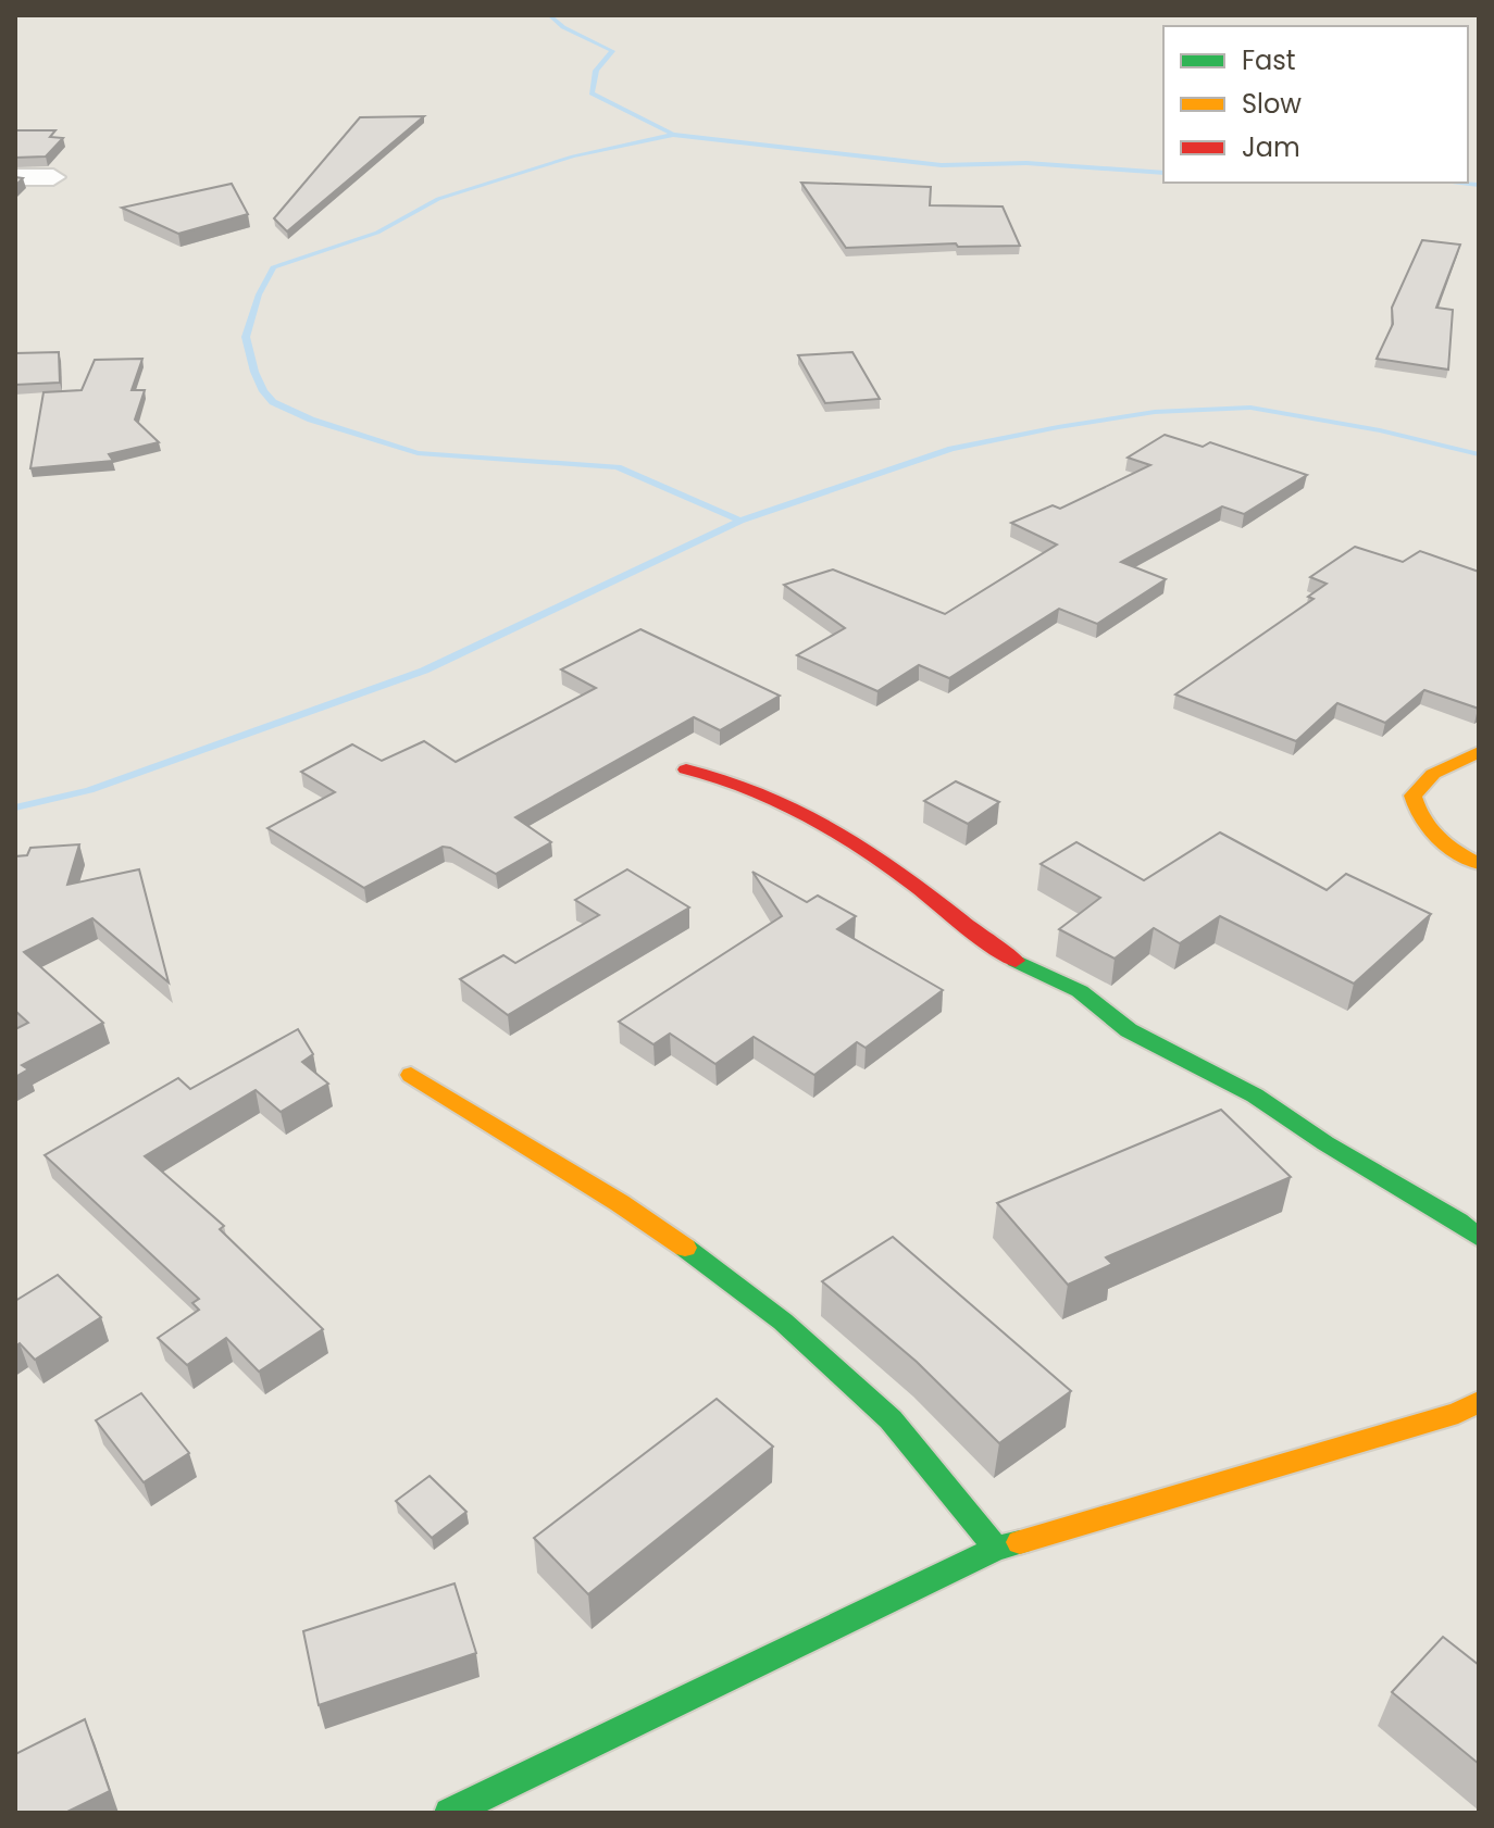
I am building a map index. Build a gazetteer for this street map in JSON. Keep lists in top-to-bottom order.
{
  "legend": ["Fast", "Slow", "Jam"]
}
